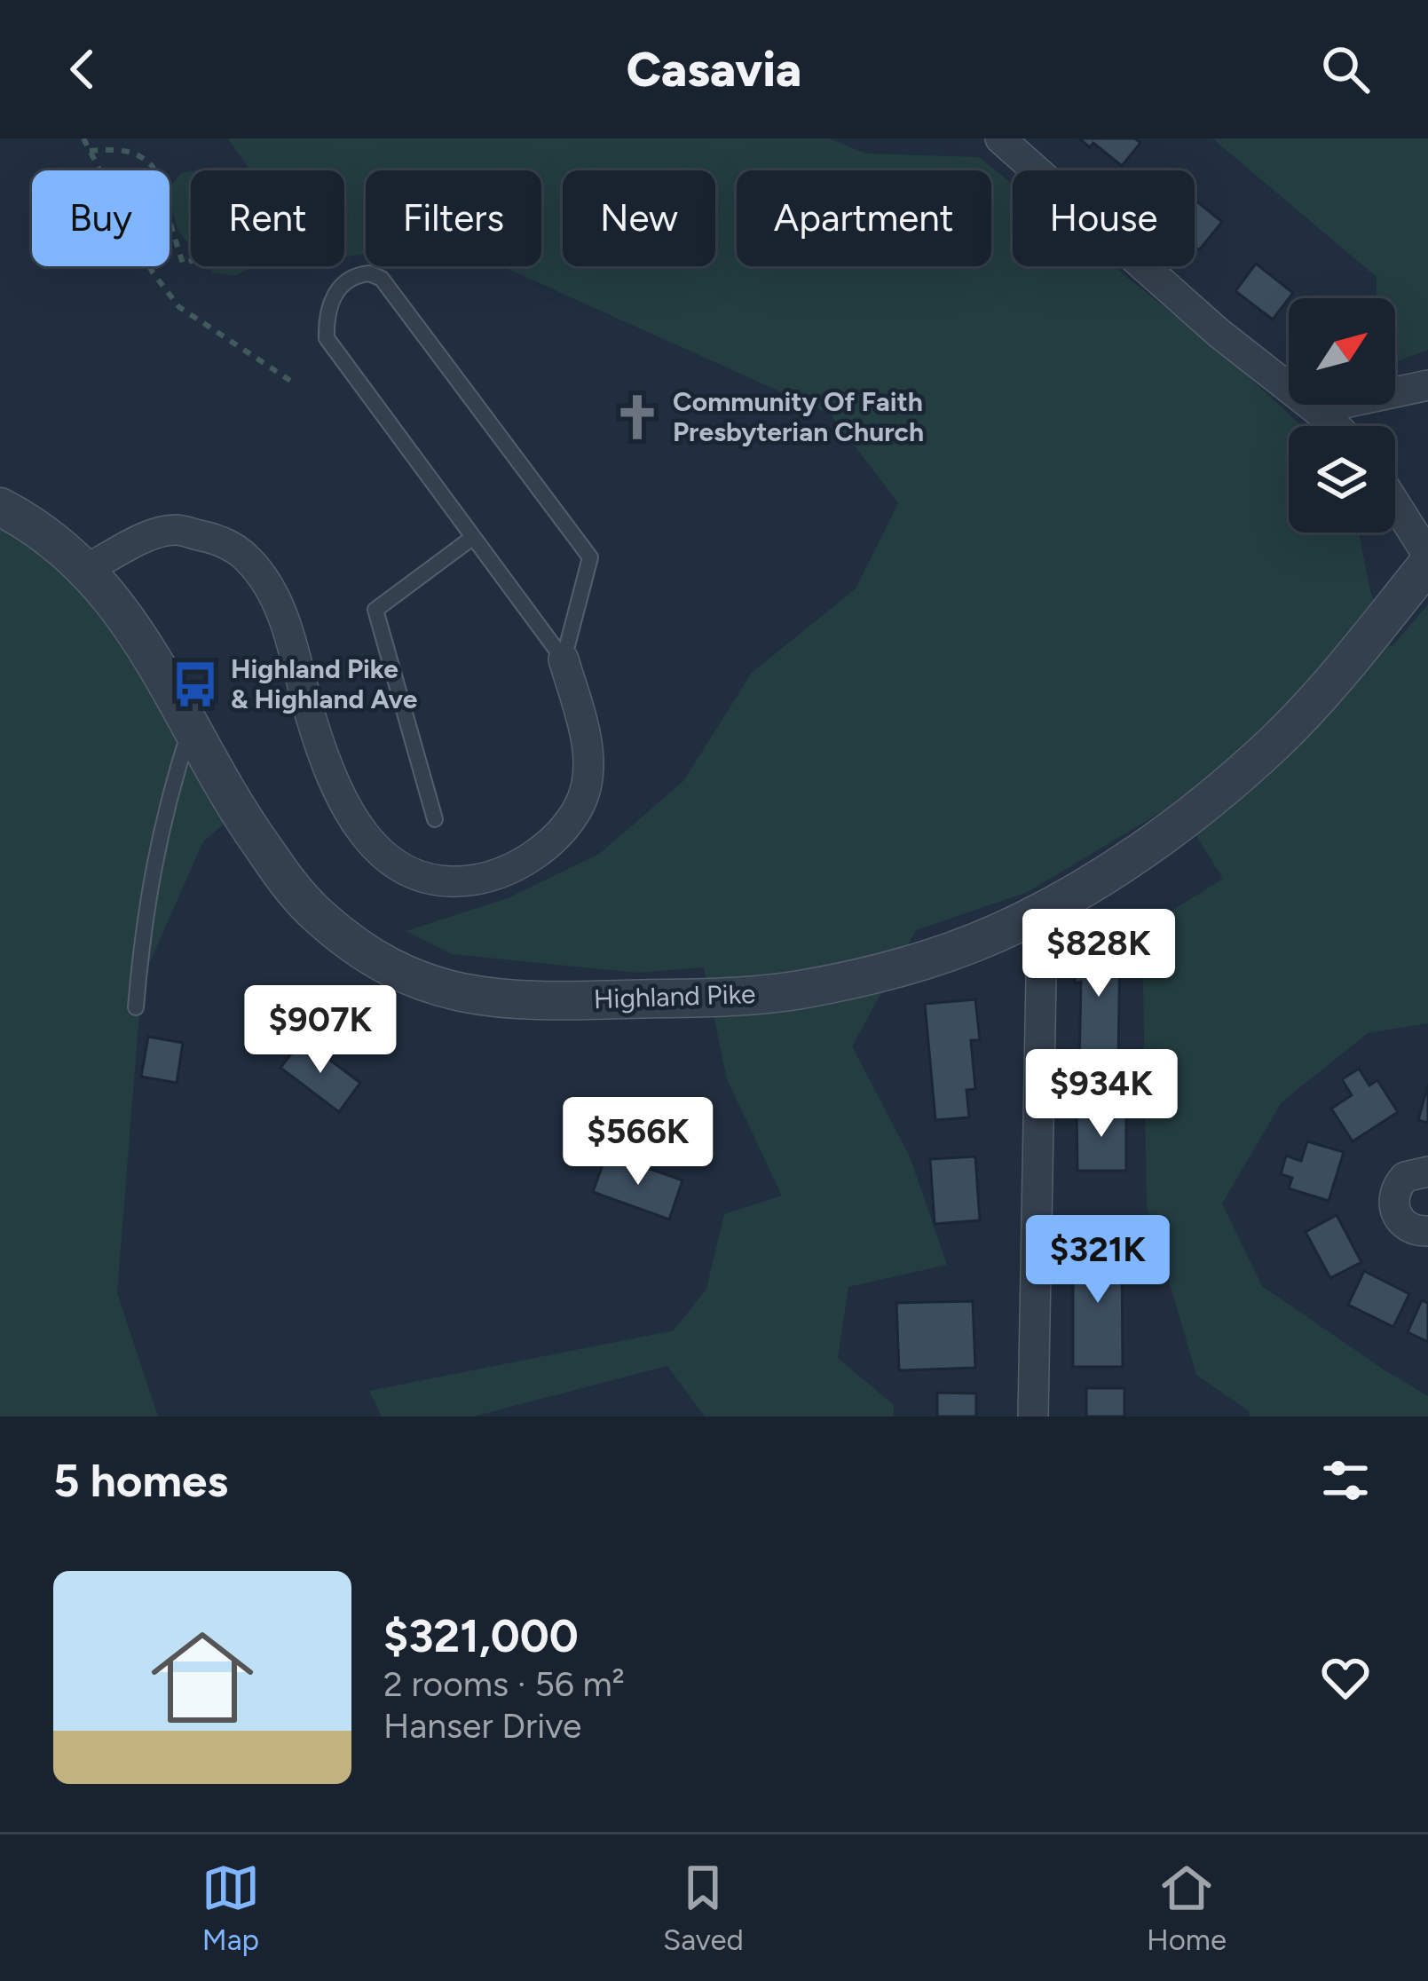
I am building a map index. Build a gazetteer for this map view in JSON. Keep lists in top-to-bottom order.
{
  "streets": {
    "street": ["Highland Pike"]
  },
  "places": {
    "church": ["Community Of Faith Presbyterian Church"],
    "bus stop": ["Highland Pike & Highland Ave"]
  },
  "north": "top right",
  "page": {
    "header": "Casavia",
    "chip": [
      "Buy",
      "Rent",
      "Filters",
      "New",
      "Apartment",
      "House"
    ],
    "price": [
      "$828K",
      "$907K",
      "$934K",
      "$566K",
      "$321K"
    ],
    "heading": "5 homes",
    "list": [
      {
        "name": "$321,000",
        "note": "2 rooms · 56 m² · Hanser Drive"
      }
    ],
    "tabs": ["Map", "Saved", "Home"]
  }
}
